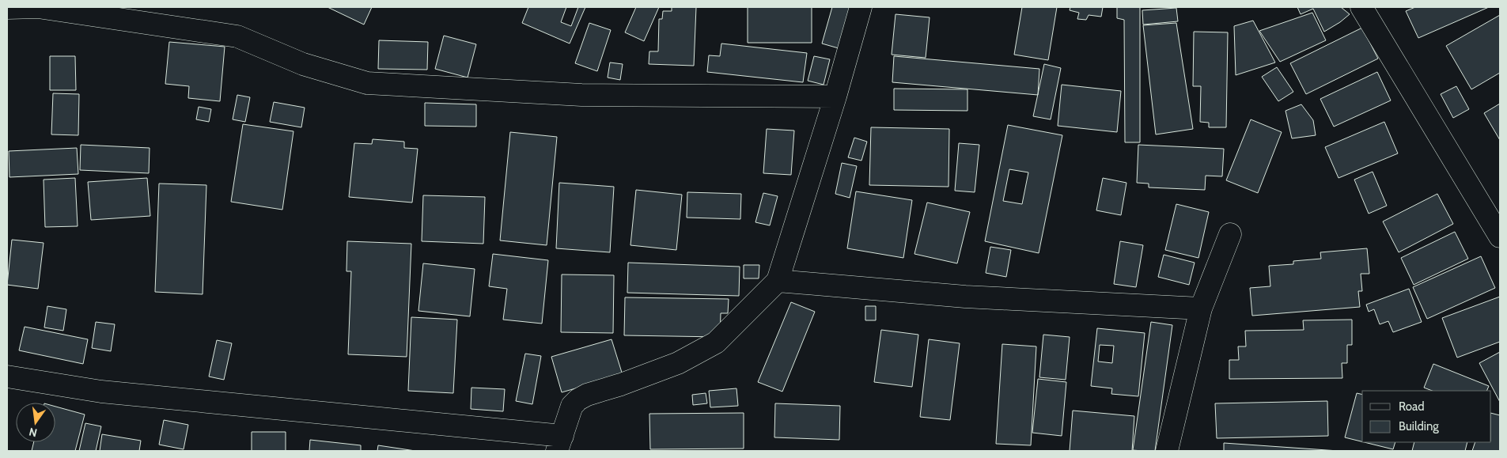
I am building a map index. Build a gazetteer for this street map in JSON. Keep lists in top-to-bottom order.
{
  "legend": ["Road", "Building"],
  "north": "bottom"
}
